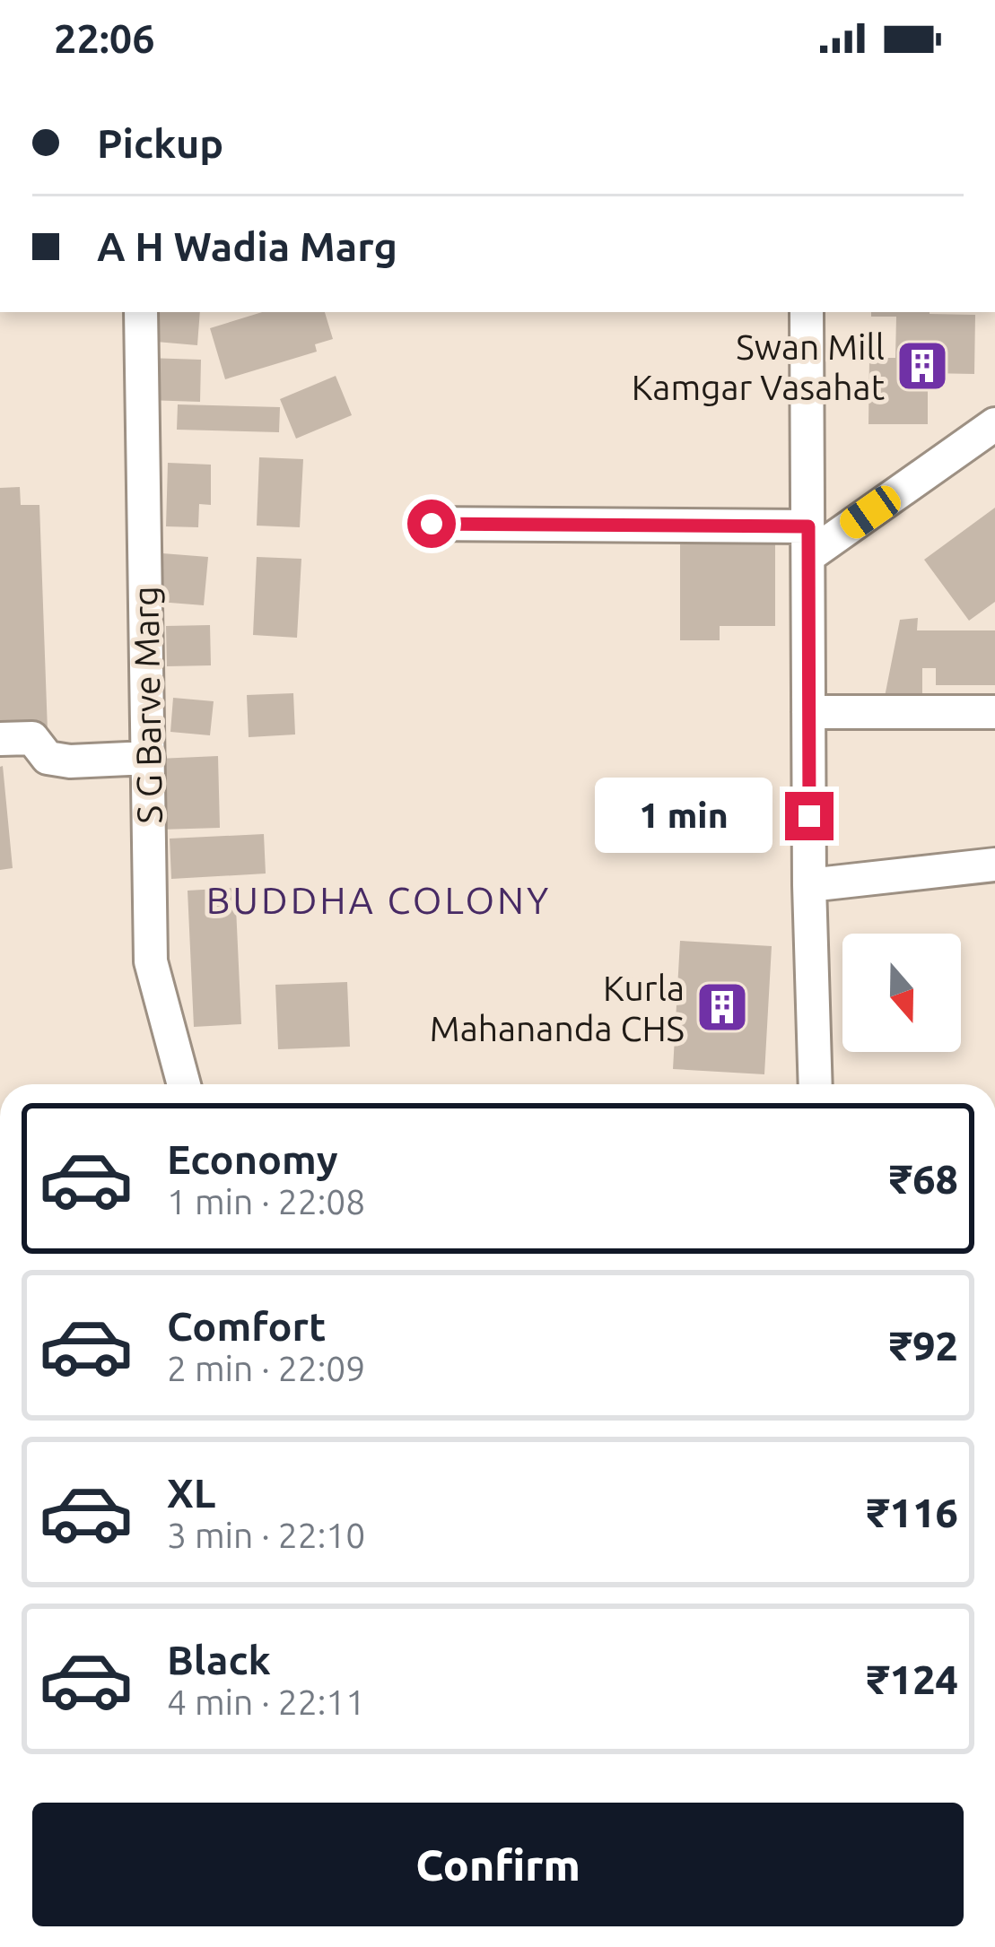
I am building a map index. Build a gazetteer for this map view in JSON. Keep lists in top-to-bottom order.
{
  "streets": {
    "street": ["S G Barve Marg"]
  },
  "districts": ["BUDDHA COLONY"],
  "places": {
    "building": ["Swan Mill Kamgar Vasahat", "Kurla Mahananda CHS"]
  },
  "north": "bottom",
  "page": {
    "status": "22:06",
    "banner": ["Pickup", "A H Wadia Marg"],
    "bubble": "1 min",
    "list": [
      {
        "name": "Economy",
        "note": "1 min · 22:08",
        "value": "₹68"
      },
      {
        "name": "Comfort",
        "note": "2 min · 22:09",
        "value": "₹92"
      },
      {
        "name": "XL",
        "note": "3 min · 22:10",
        "value": "₹116"
      },
      {
        "name": "Black",
        "note": "4 min · 22:11",
        "value": "₹124"
      }
    ],
    "buttons": "Confirm"
  }
}
